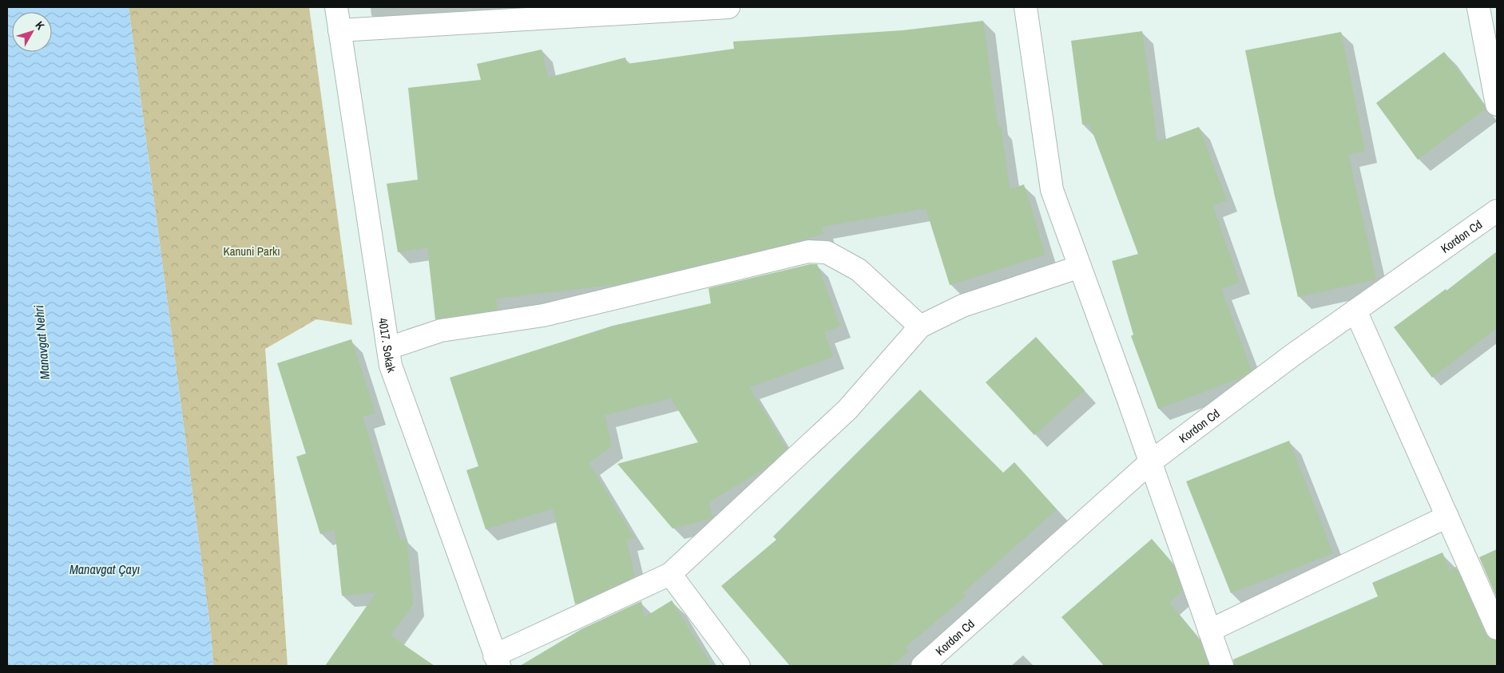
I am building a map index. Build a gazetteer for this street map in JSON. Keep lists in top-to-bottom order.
{
  "streets": {
    "street": ["Kordon Cd", "4017. Sokak"]
  },
  "water": ["Manavgat Nehri", "Manavgat Çayı"],
  "parks": ["Kanuni Parkı"],
  "north": "top right"
}
